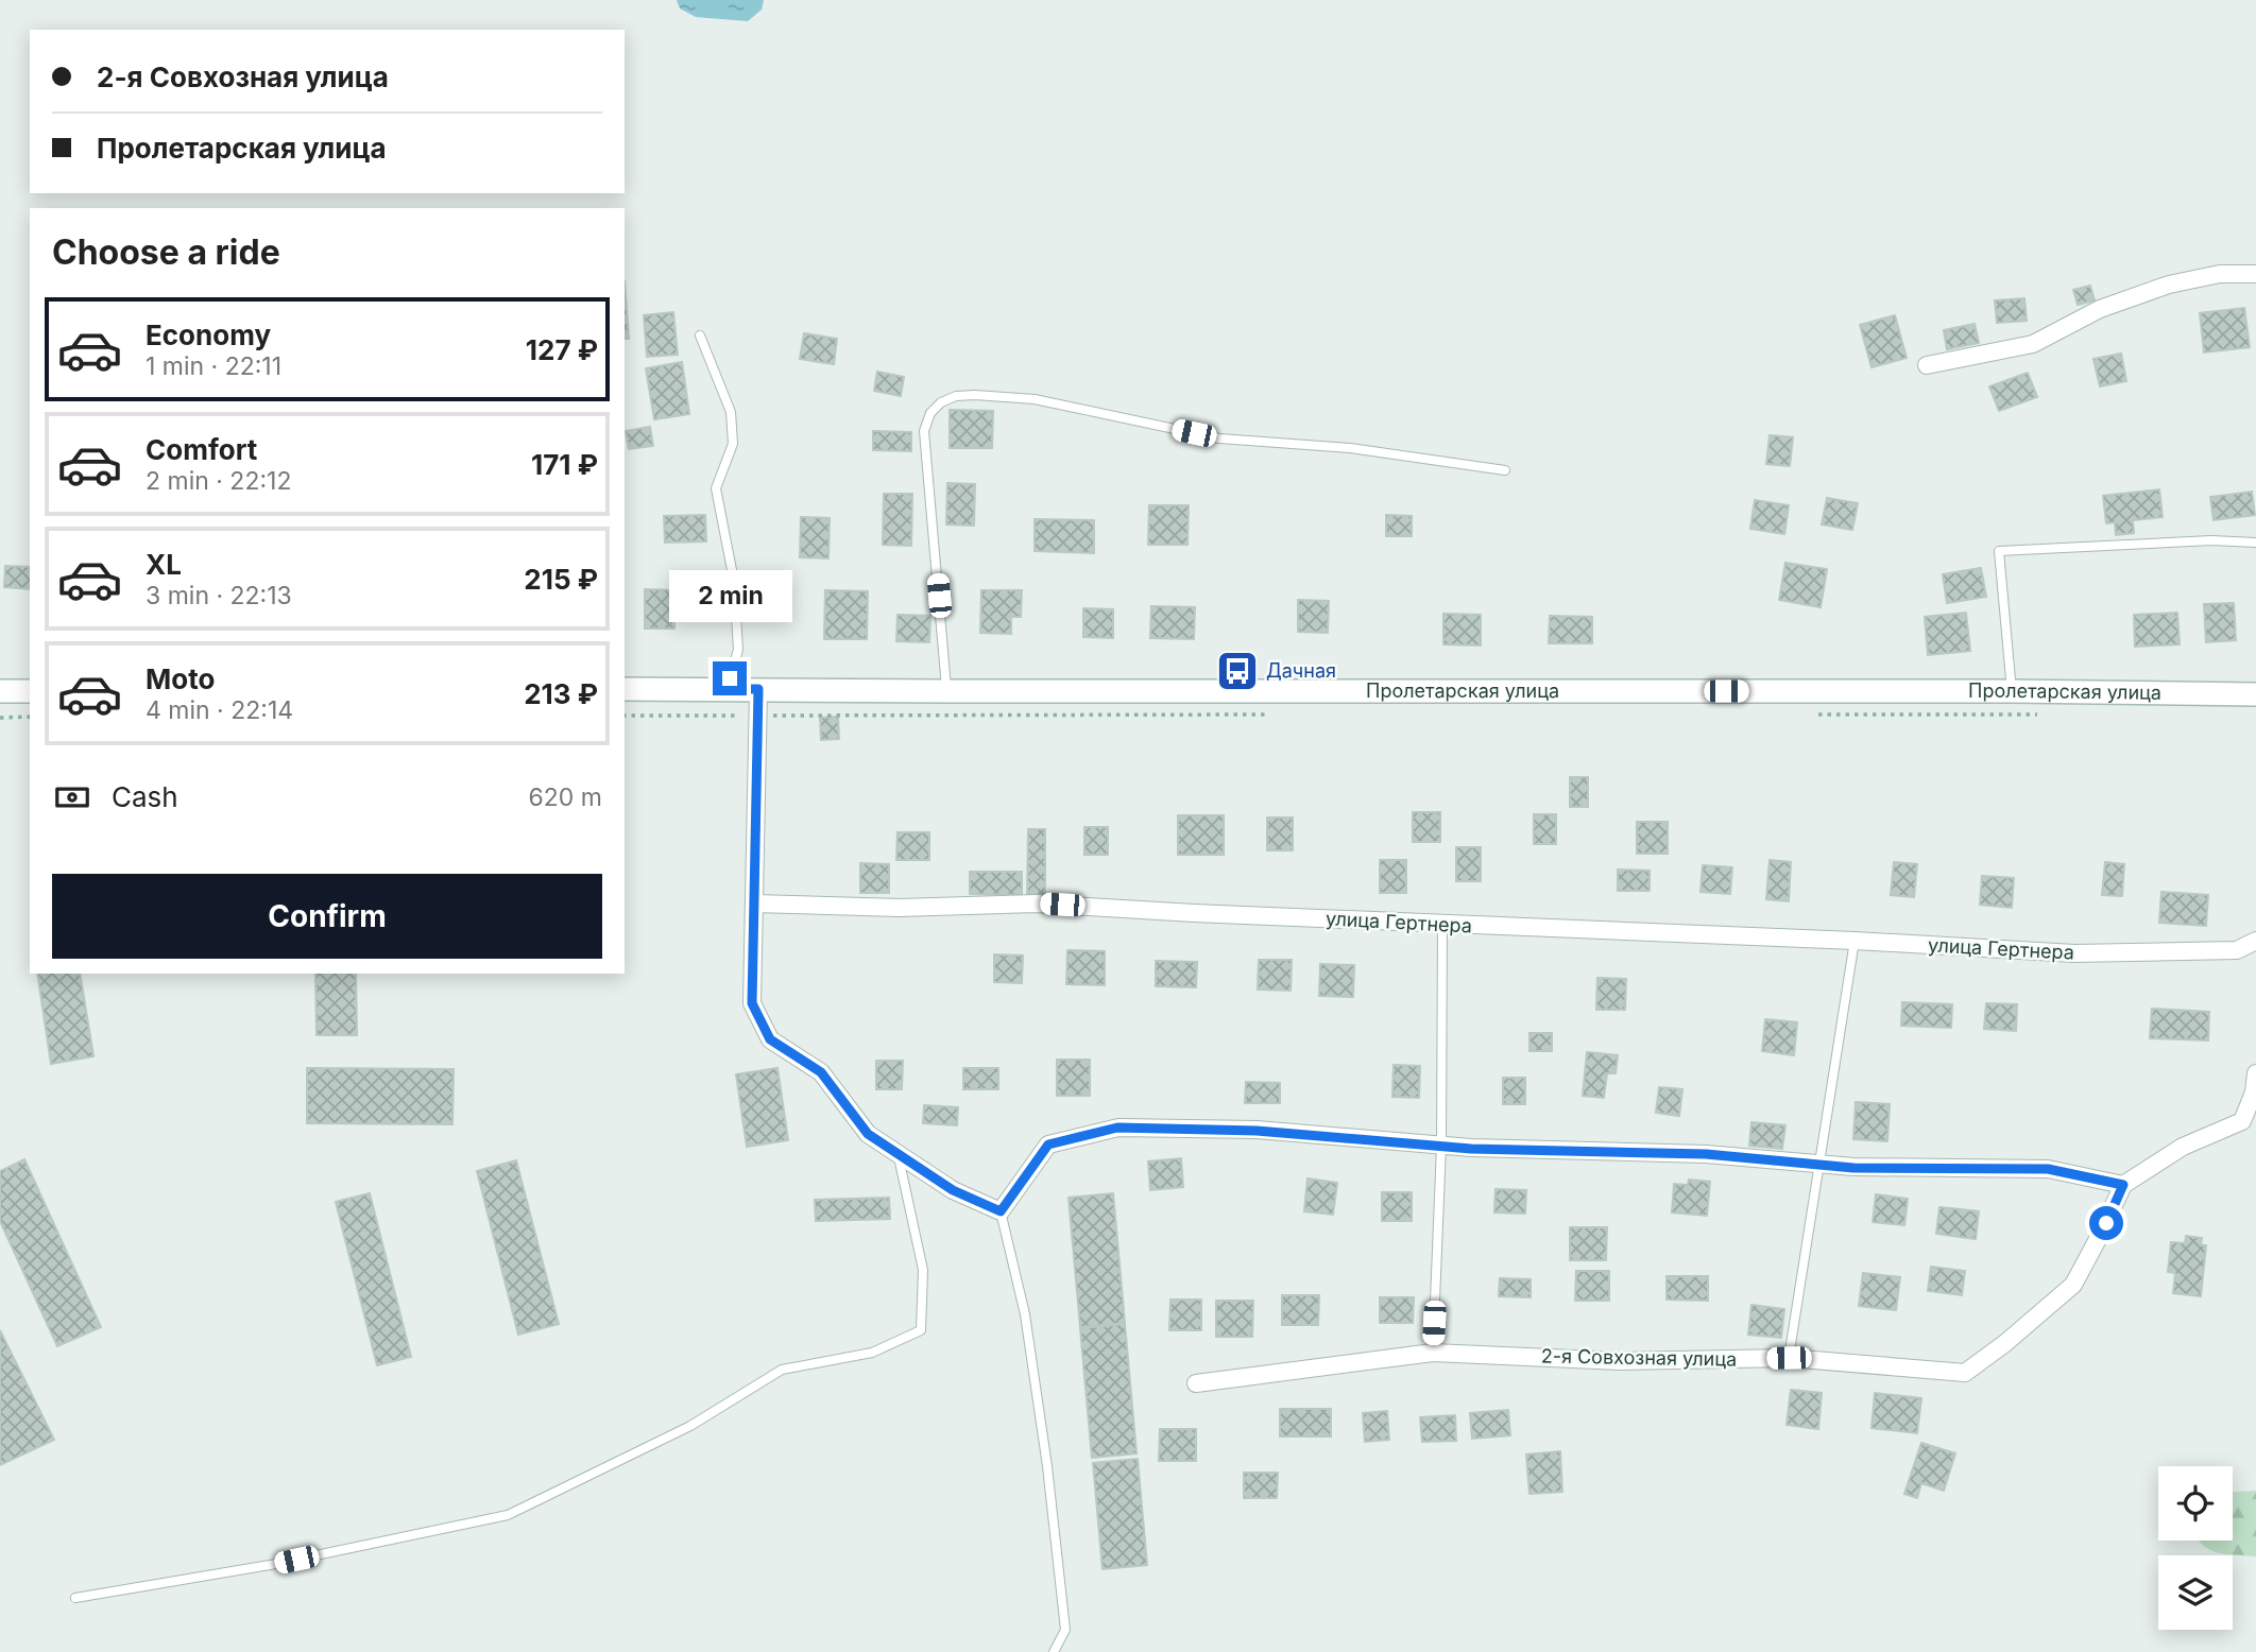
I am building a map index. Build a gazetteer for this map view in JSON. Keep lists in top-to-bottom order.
{
  "streets": {
    "main road": ["Пролетарская улица"],
    "street": ["улица Гертнера", "2-я Совхозная улица"]
  },
  "places": {
    "bus stop": ["Дачная"]
  },
  "page": {
    "banner": ["2-я Совхозная улица", "Пролетарская улица"],
    "heading": "Choose a ride",
    "list": [
      {
        "name": "Economy",
        "note": "1 min · 22:11",
        "value": "127 ₽"
      },
      {
        "name": "Comfort",
        "note": "2 min · 22:12",
        "value": "171 ₽"
      },
      {
        "name": "XL",
        "note": "3 min · 22:13",
        "value": "215 ₽"
      },
      {
        "name": "Moto",
        "note": "4 min · 22:14",
        "value": "213 ₽"
      }
    ],
    "bubble": "2 min",
    "pay": ["Cash", "620 m"],
    "buttons": "Confirm"
  }
}
